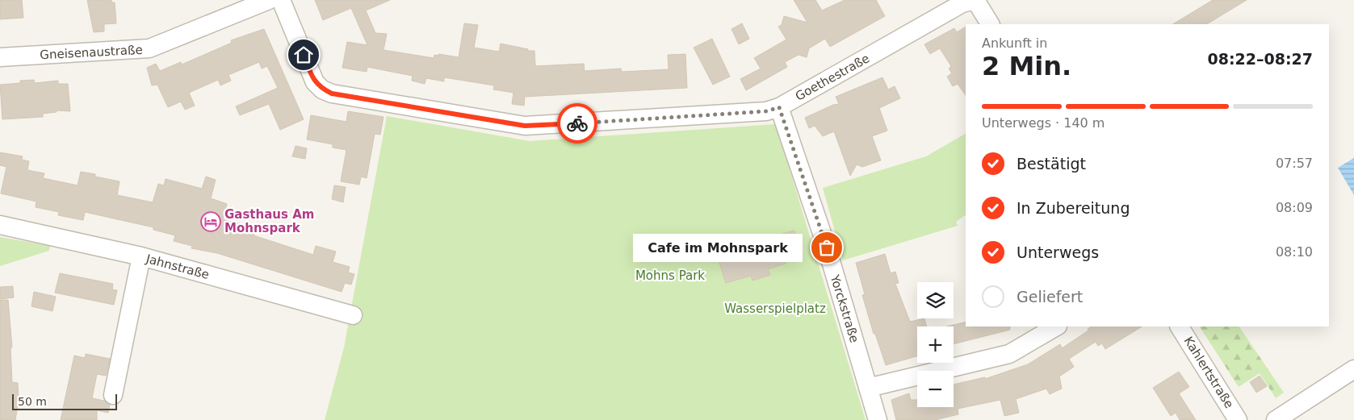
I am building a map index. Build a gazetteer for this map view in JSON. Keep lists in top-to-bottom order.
{
  "streets": {
    "street": [
      "Gneisenaustraße",
      "Goethestraße",
      "Jahnstraße",
      "Yorckstraße",
      "Kahlertstraße"
    ]
  },
  "crossings": [
    ["Goethestraße", "Yorckstraße"]
  ],
  "parks": ["Mohns Park", "Wasserspielplatz"],
  "places": {
    "hotel": ["Gasthaus Am Mohnspark"],
    "other": ["Cafe im Mohnspark"]
  },
  "scale_bar": "50 m",
  "page": {
    "heading": ["2 Min.", "Ankunft in", "08:22–08:27"],
    "bar": "Unterwegs · 140 m",
    "list": [
      ["Bestätigt", "07:57"],
      ["In Zubereitung", "08:09"],
      ["Unterwegs", "08:10"],
      "Geliefert"
    ],
    "bubble": "Cafe im Mohnspark",
    "map_buttons": ["+", "−"],
    "scale": "50 m"
  }
}
